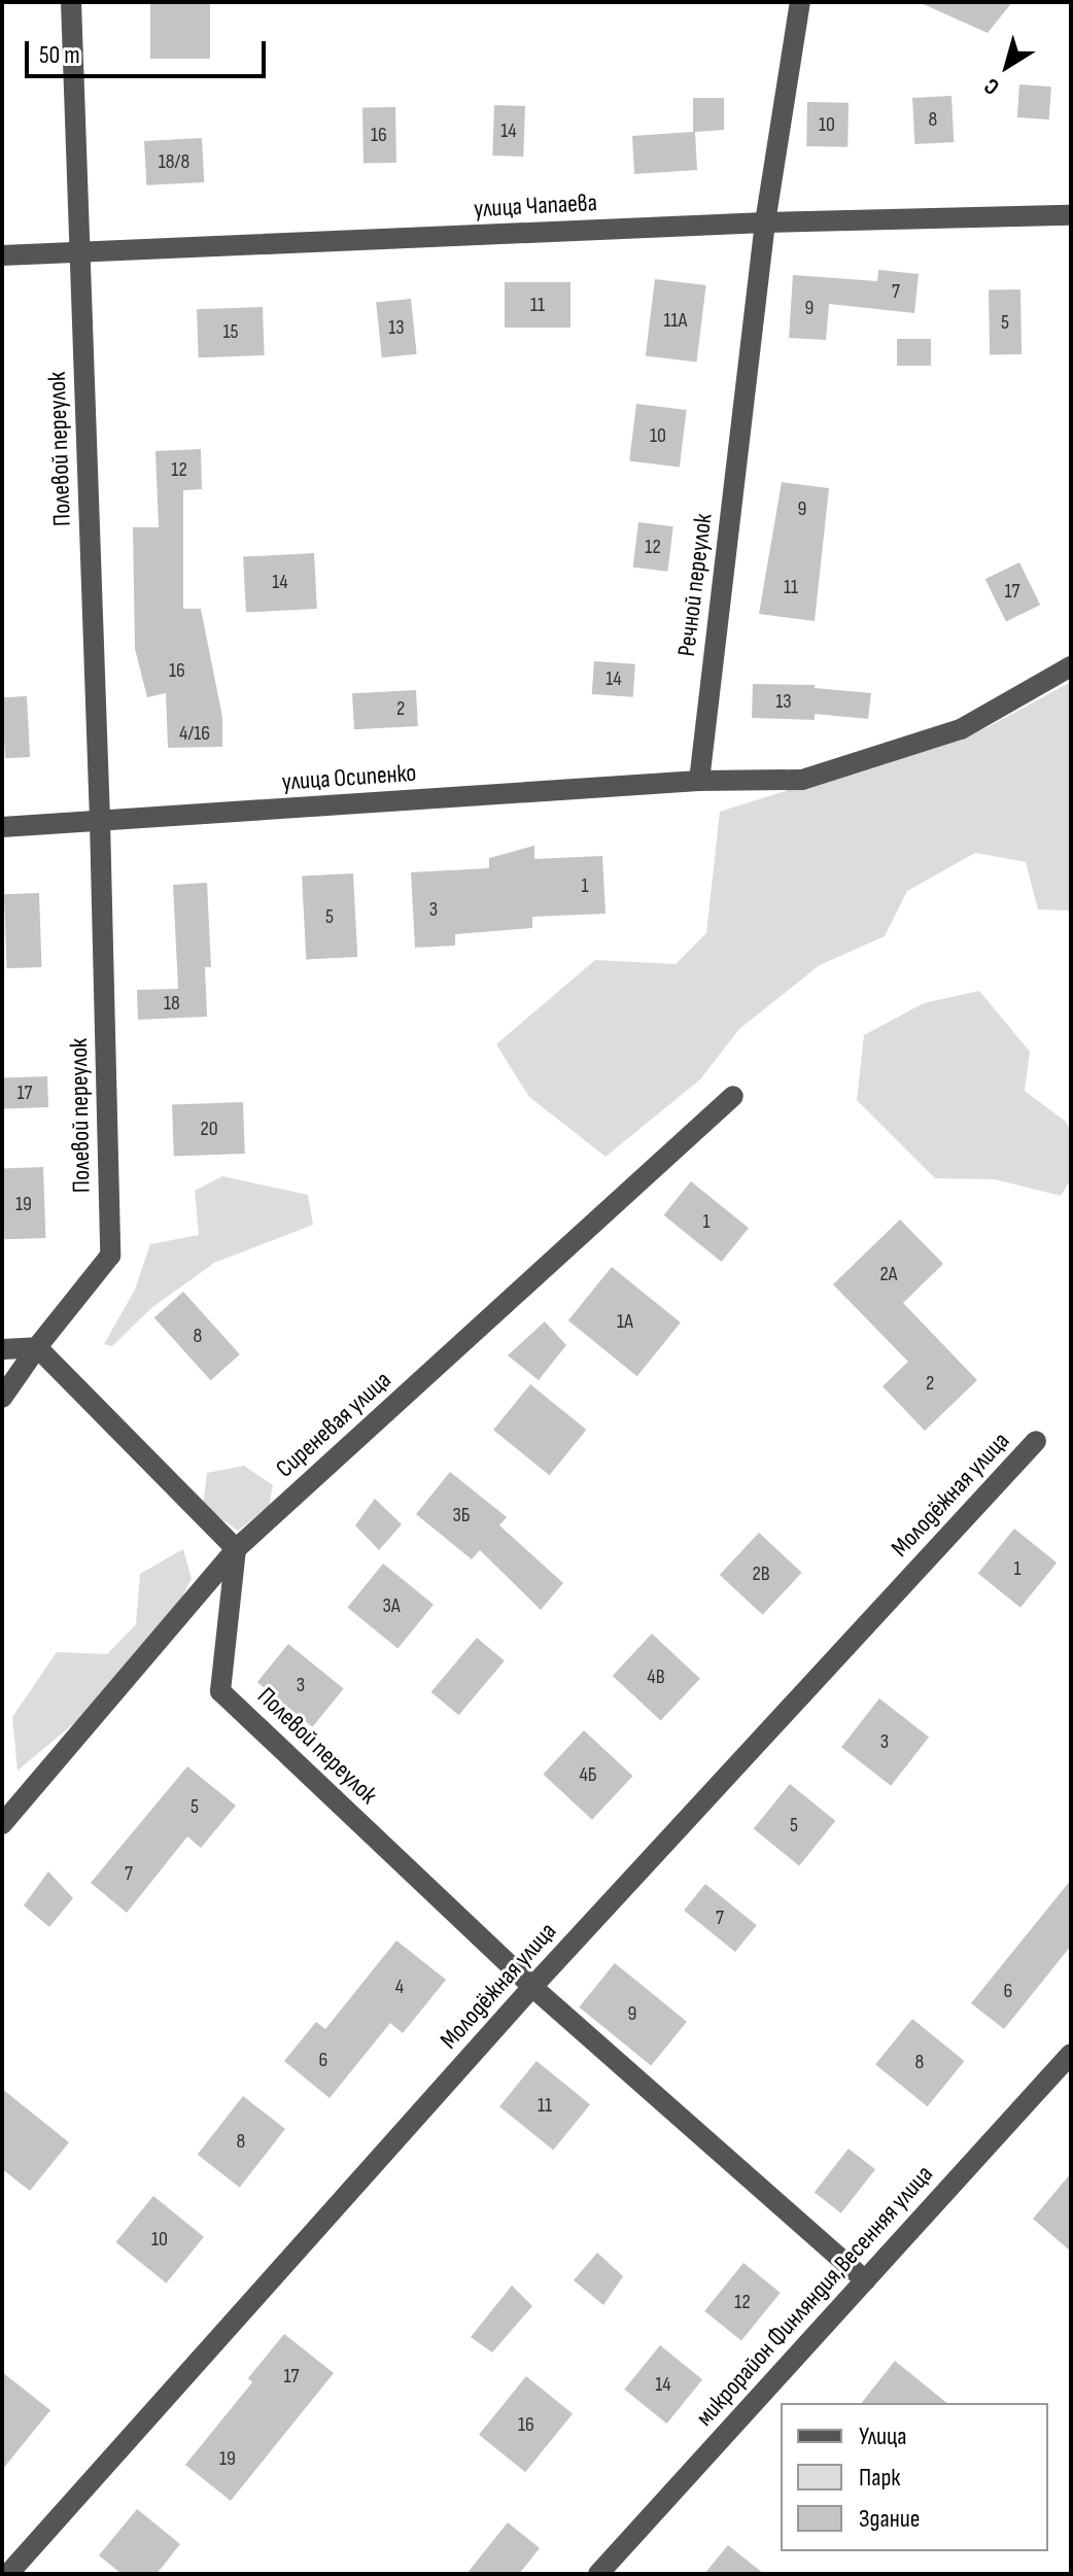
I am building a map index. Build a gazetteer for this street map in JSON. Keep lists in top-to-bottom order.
{
  "streets": {
    "street": [
      "улица Чапаева",
      "Полевой переулок",
      "Речной переулок",
      "улица Осипенко",
      "Сиреневая улица",
      "Молодёжная улица",
      "микрорайон Финляндия,Весенняя улица"
    ]
  },
  "crossings": [
    ["улица Чапаева", "Полевой переулок"],
    ["улица Чапаева", "Речной переулок"],
    ["Полевой переулок", "улица Осипенко"],
    ["Полевой переулок", "Сиреневая улица"],
    ["Полевой переулок", "Молодёжная улица"],
    ["Речной переулок", "улица Осипенко"]
  ],
  "house_numbers": [
    "8",
    "10",
    "14",
    "16",
    "18/8",
    "7",
    "11",
    "9",
    "11А",
    "5",
    "13",
    "15",
    "10",
    "12",
    "9",
    "12",
    "14",
    "11",
    "17",
    "16",
    "14",
    "13",
    "2",
    "4/16",
    "1",
    "3",
    "5",
    "18",
    "17",
    "20",
    "19",
    "1",
    "2А",
    "1А",
    "8",
    "2",
    "3Б",
    "1",
    "2В",
    "3А",
    "4В",
    "3",
    "3",
    "4Б",
    "5",
    "5",
    "7",
    "7",
    "4",
    "6",
    "9",
    "6",
    "8",
    "11",
    "8",
    "10",
    "12",
    "17",
    "14",
    "16",
    "19"
  ],
  "legend": ["Улица", "Парк", "Здание"],
  "scale_bar": "50 m",
  "north": "bottom left"
}
